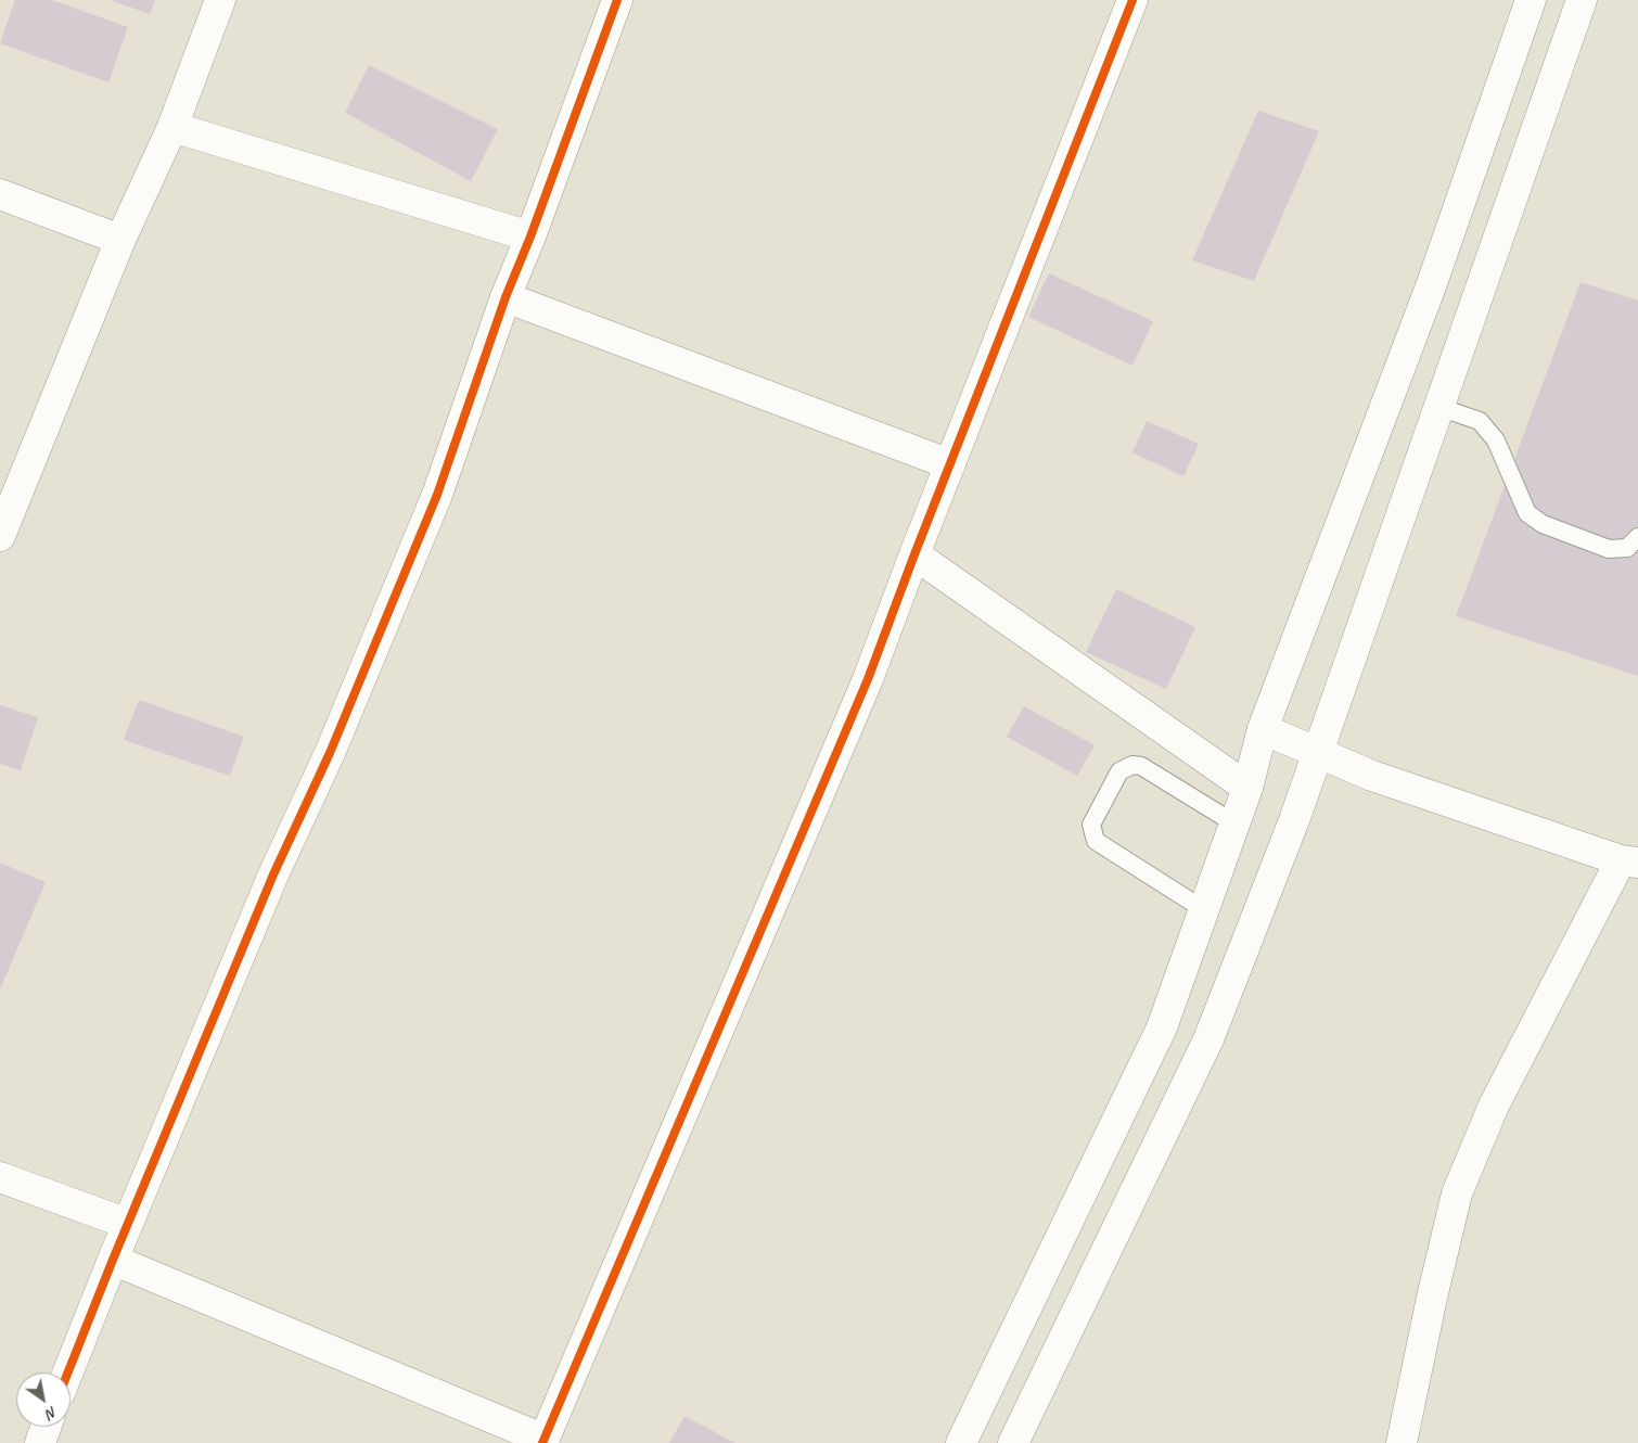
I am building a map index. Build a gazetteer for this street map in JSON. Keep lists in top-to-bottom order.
{
  "north": "bottom right"
}
